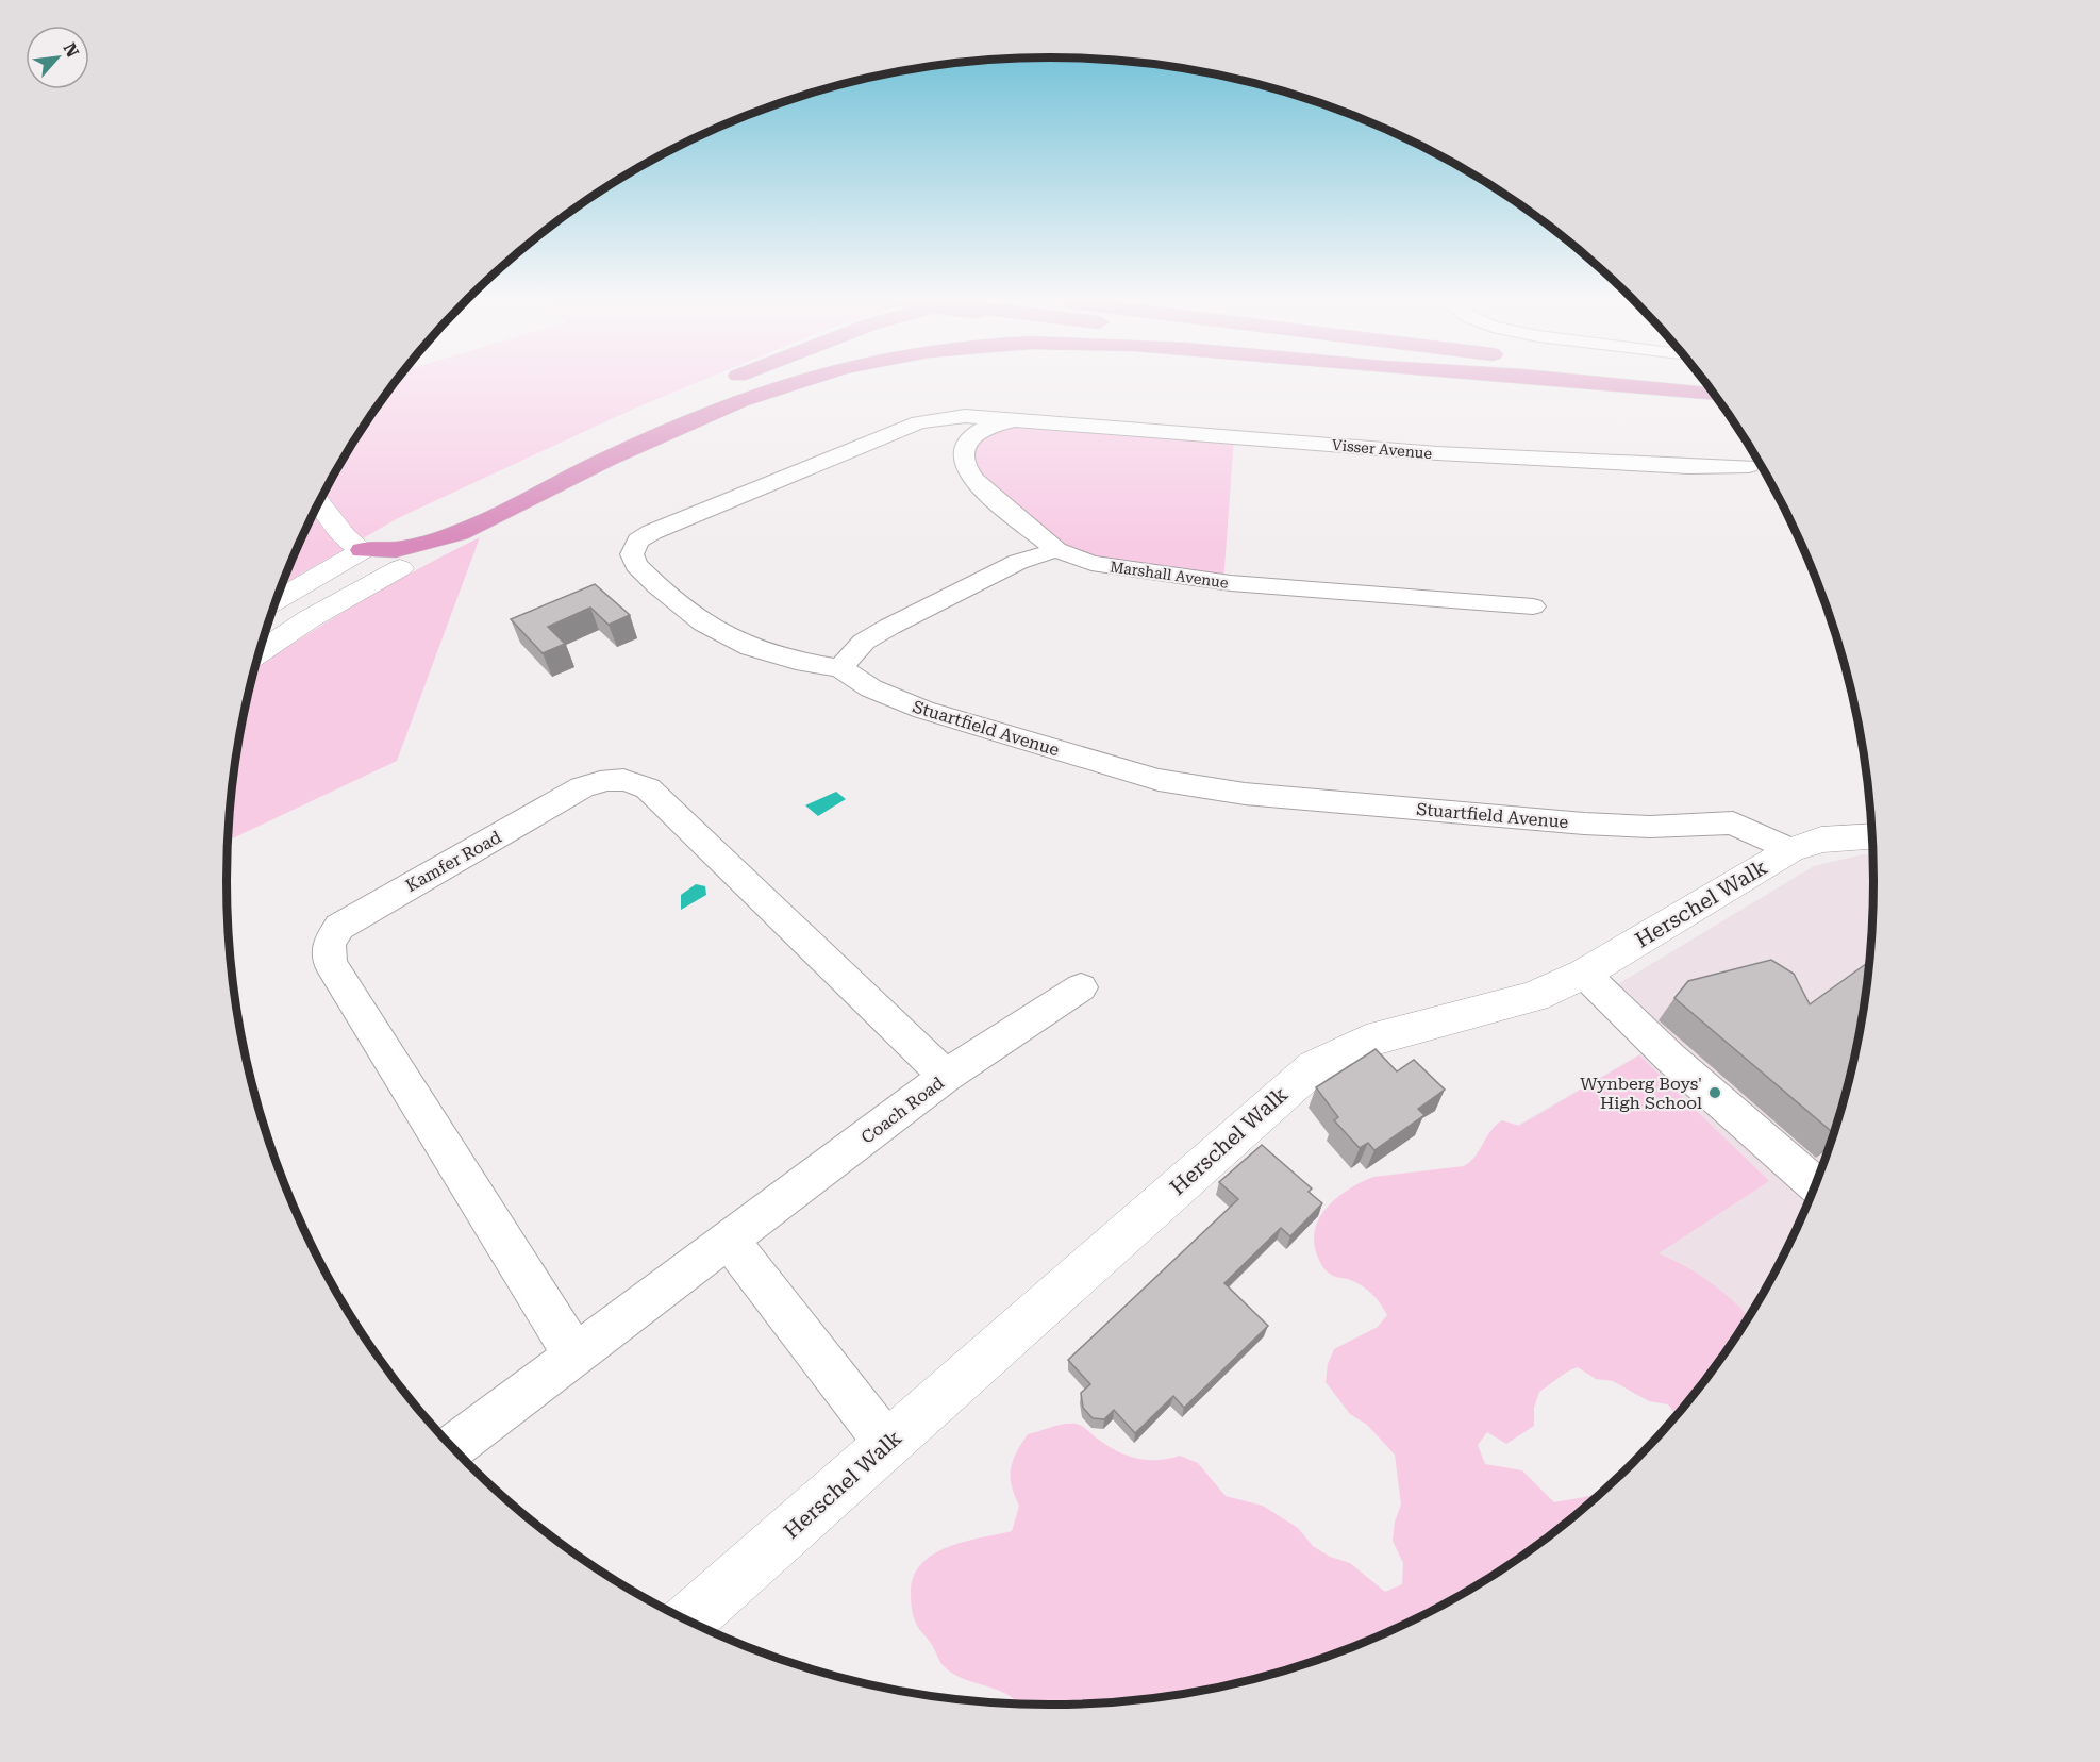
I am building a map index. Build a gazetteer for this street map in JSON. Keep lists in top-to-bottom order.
{
  "streets": {
    "main road": ["Herschel Walk"],
    "street": [
      "Visser Avenue",
      "Marshall Avenue",
      "Stuartfield Avenue",
      "Kamfer Road",
      "Coach Road"
    ]
  },
  "crossings": [
    ["Visser Avenue", "Stuartfield Avenue"],
    ["Stuartfield Avenue", "Herschel Walk"],
    ["Kamfer Road", "Coach Road"]
  ],
  "places": ["Wynberg Boys' High School"],
  "north": "top right"
}
